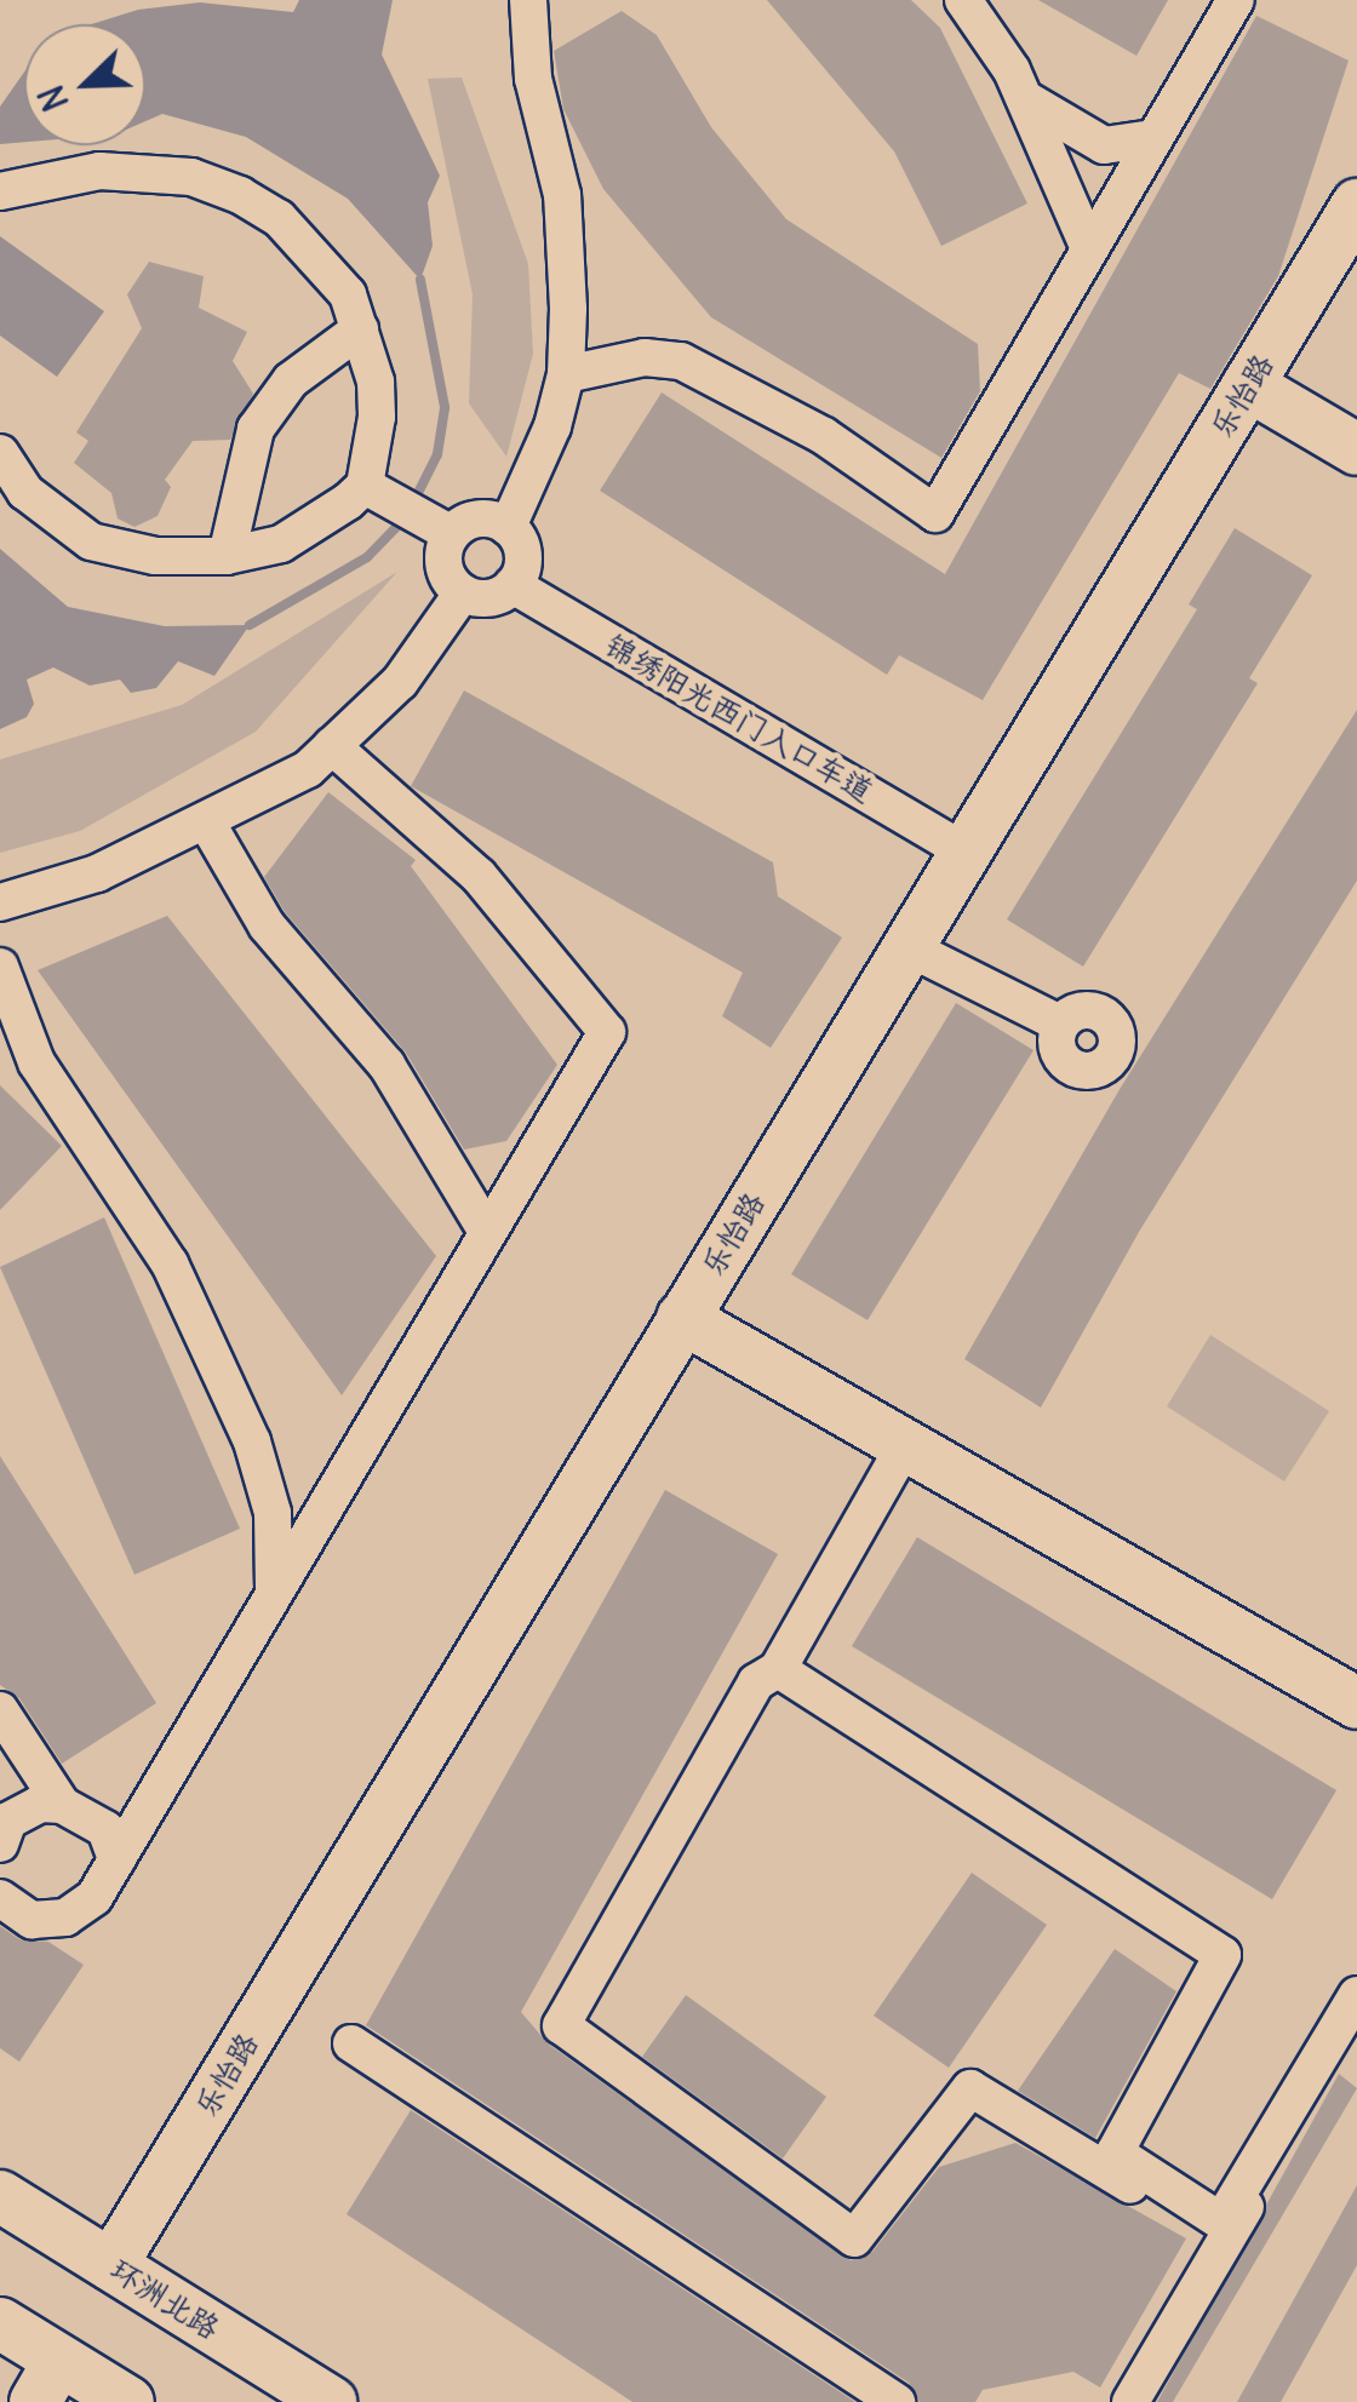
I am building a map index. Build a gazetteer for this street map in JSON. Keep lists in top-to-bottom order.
{
  "streets": {
    "street": ["乐怡路", "锦绣阳光西门入口车道", "环洲北路"]
  },
  "crossings": [
    ["乐怡路", "锦绣阳光西门入口车道"],
    ["乐怡路", "环洲北路"]
  ],
  "north": "bottom left"
}
